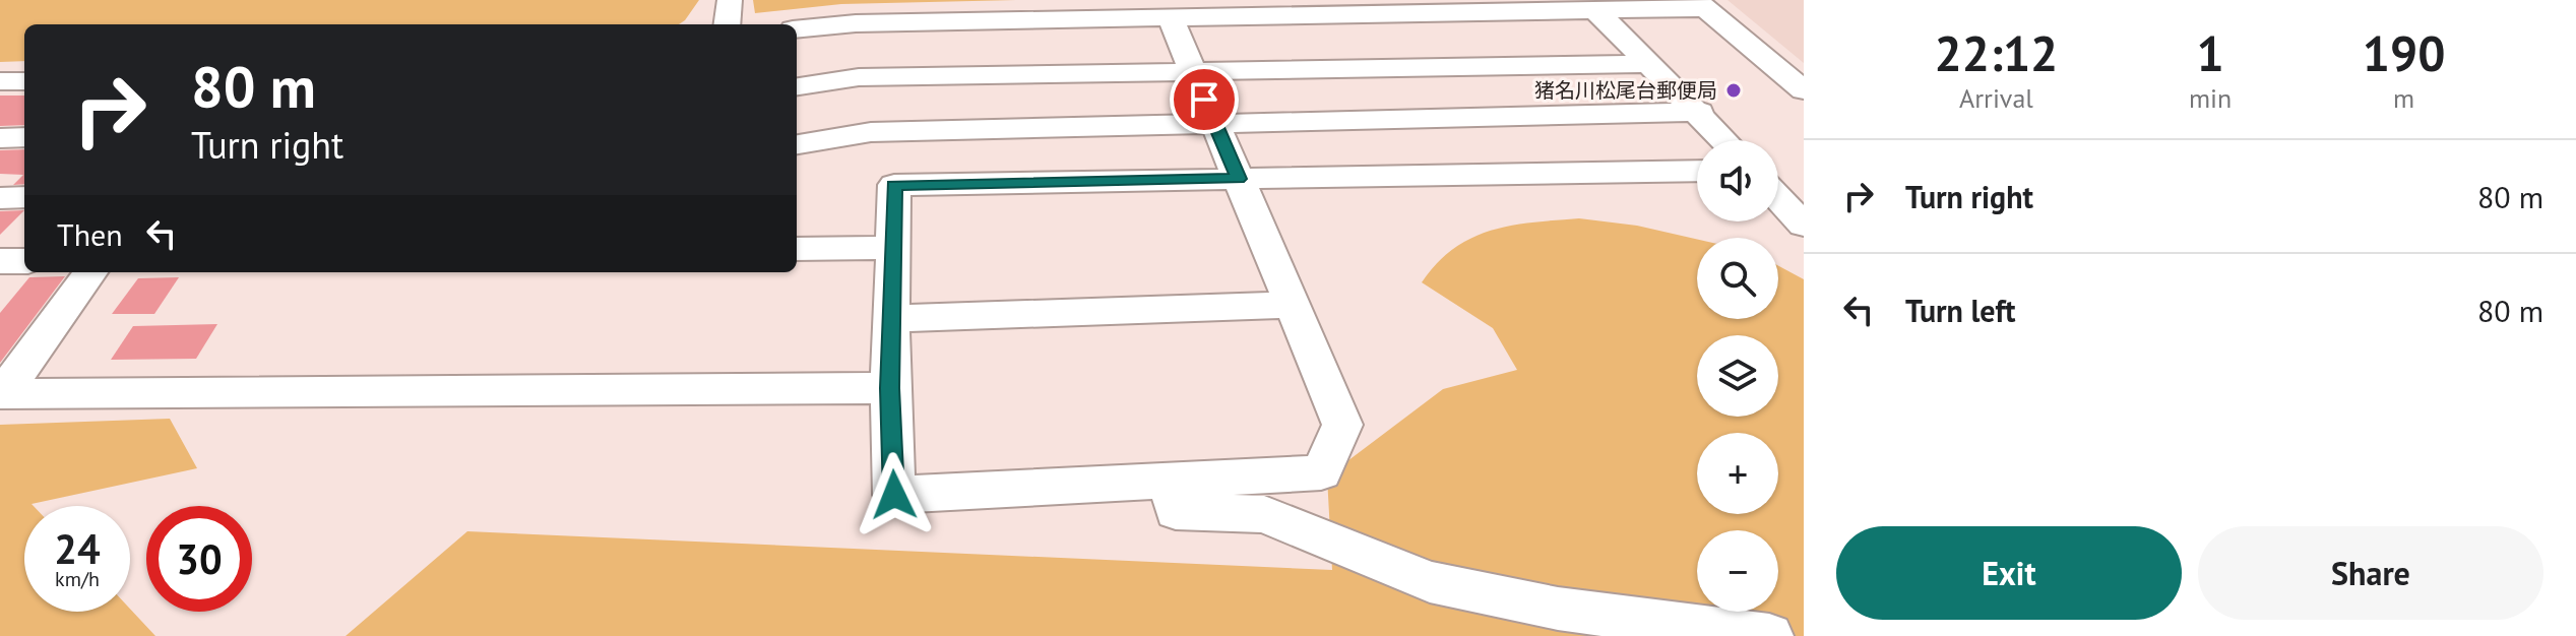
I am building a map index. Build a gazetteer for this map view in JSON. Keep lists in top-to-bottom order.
{
  "places": ["猪名川松尾台郵便局"],
  "page": {
    "eta": [
      "22:12",
      "Arrival",
      "1",
      "min",
      "190",
      "m"
    ],
    "turn": ["80 m", "Turn right"],
    "list": [
      {
        "name": "Turn right",
        "value": "80 m"
      },
      {
        "name": "Turn left",
        "value": "80 m"
      }
    ],
    "map_buttons": ["+", "−"],
    "then": "Then",
    "speed": "24 km/h",
    "limit": "30",
    "buttons": ["Exit", "Share"]
  }
}
